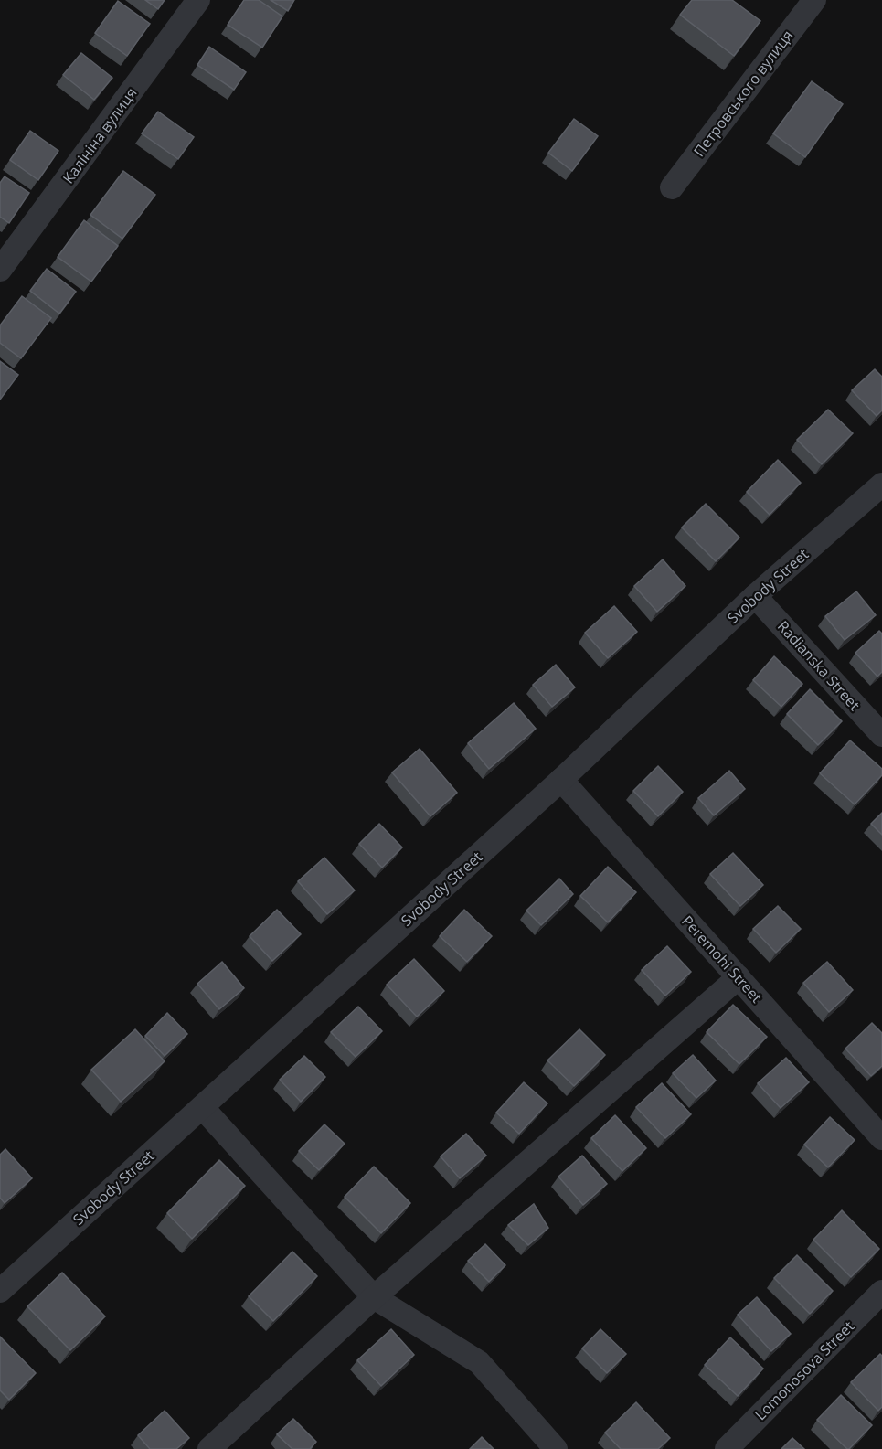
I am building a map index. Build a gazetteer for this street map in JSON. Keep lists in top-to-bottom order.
{
  "streets": {
    "street": [
      "Петровського вулиця",
      "Калініна вулиця",
      "Svobody Street",
      "Radianska Street",
      "Peremohi Street",
      "Lomonosova Street"
    ]
  },
  "crossings": [
    ["Svobody Street", "Radianska Street"],
    ["Svobody Street", "Peremohi Street"]
  ]
}
